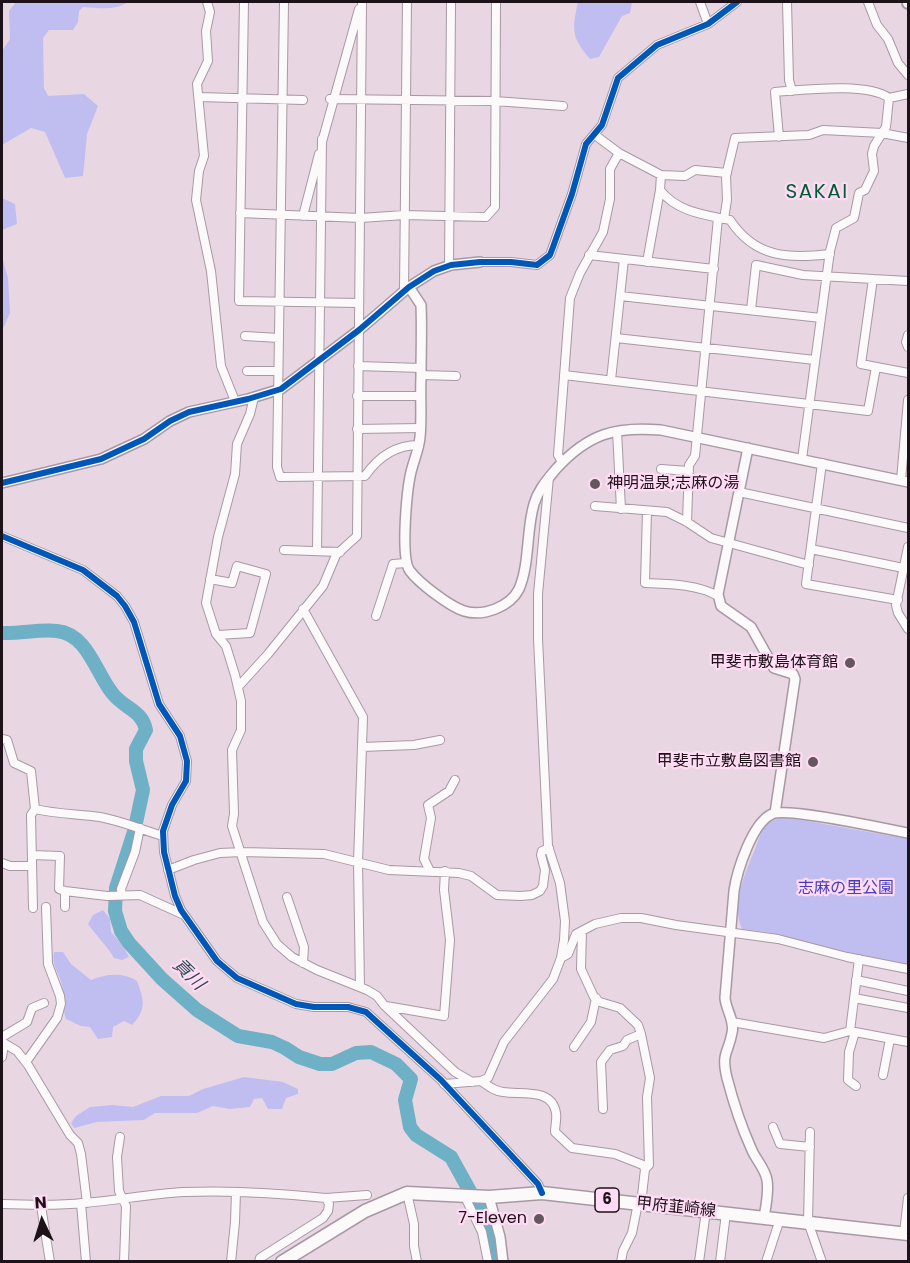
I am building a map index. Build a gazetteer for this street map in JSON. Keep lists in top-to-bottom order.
{
  "streets": {
    "main road": ["6", "甲府韮崎線"]
  },
  "districts": ["SAKAI"],
  "water": ["貢川"],
  "parks": ["志麻の里公園"],
  "places": [
    "神明温泉;志麻の湯",
    "甲斐市敷島体育館",
    "甲斐市立敷島図書館",
    "7-Eleven"
  ],
  "north": "top"
}
